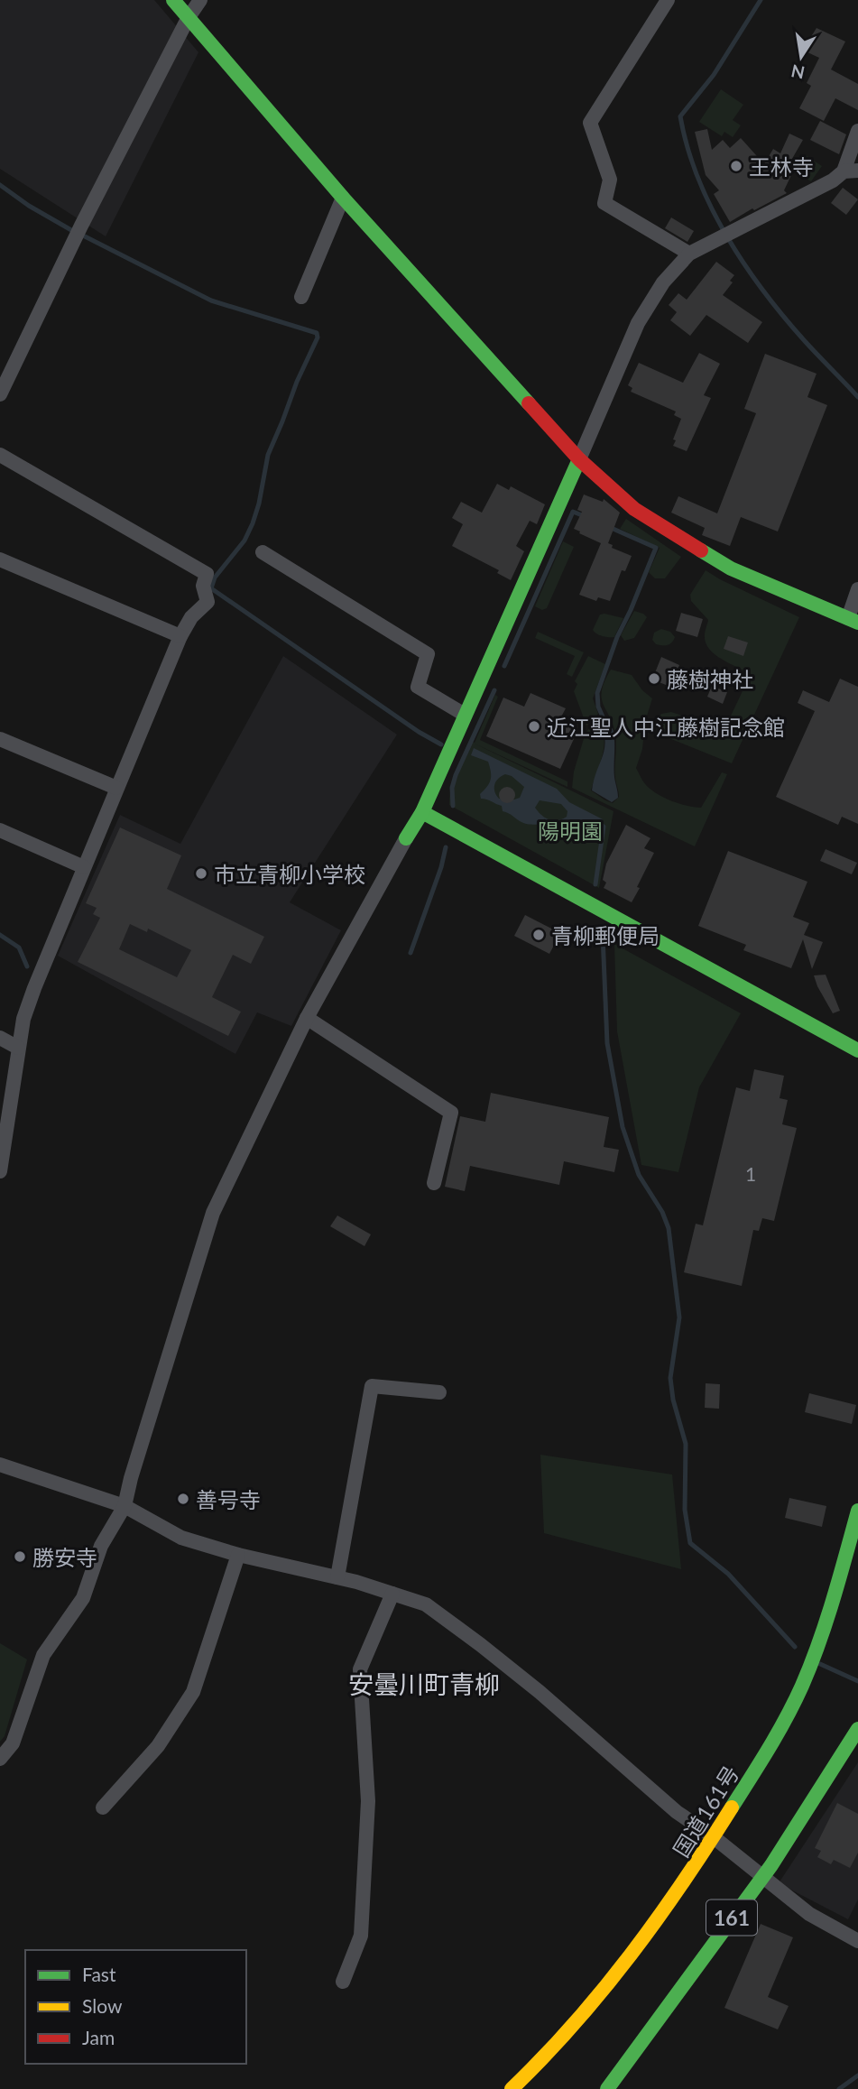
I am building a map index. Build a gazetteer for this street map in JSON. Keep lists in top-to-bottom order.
{
  "streets": {
    "main road": ["国道161号", "161"]
  },
  "districts": ["安曇川町青柳"],
  "parks": ["陽明園"],
  "places": [
    "王林寺",
    "藤樹神社",
    "近江聖人中江藤樹記念館",
    "市立青柳小学校",
    "青柳郵便局",
    "善号寺",
    "勝安寺"
  ],
  "house_numbers": ["1"],
  "legend": ["Fast", "Slow", "Jam"],
  "north": "bottom"
}
